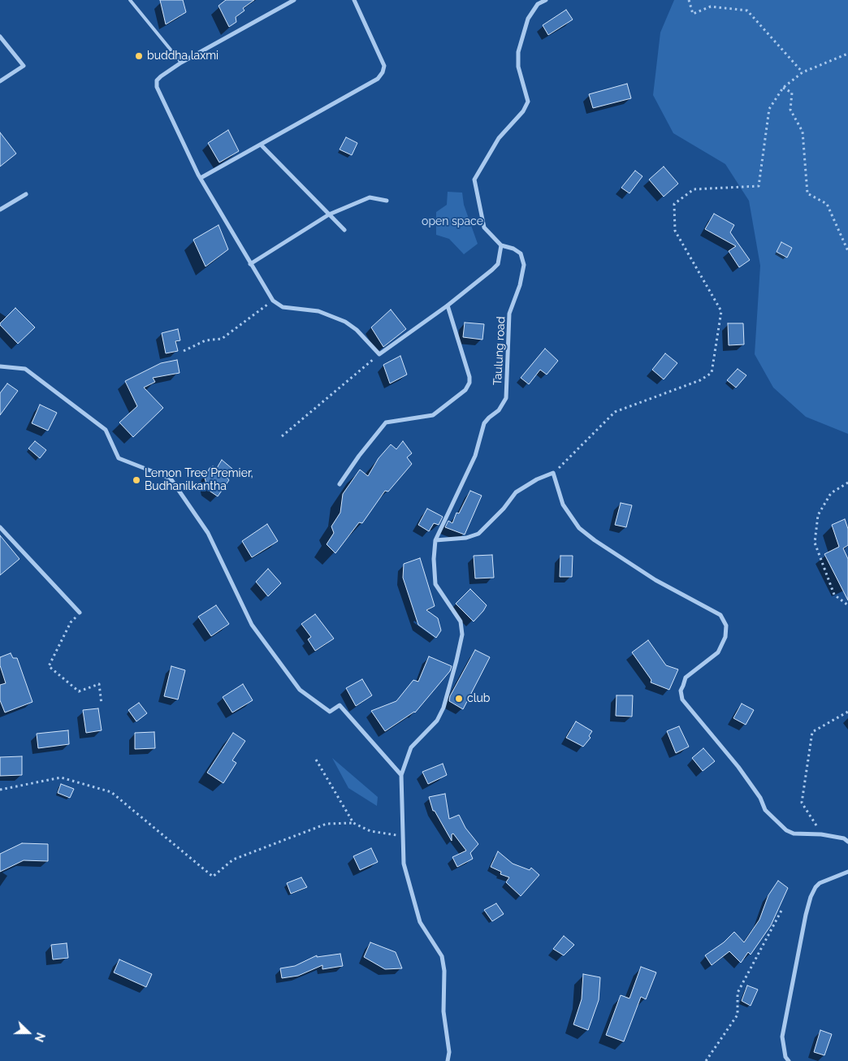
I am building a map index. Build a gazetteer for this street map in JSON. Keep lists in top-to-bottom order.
{
  "streets": {
    "street": ["Taulung road"]
  },
  "parks": ["open space"],
  "places": ["buddha laxmi", "Lemon Tree Premier, Budhanilkantha", "club"],
  "north": "right"
}
